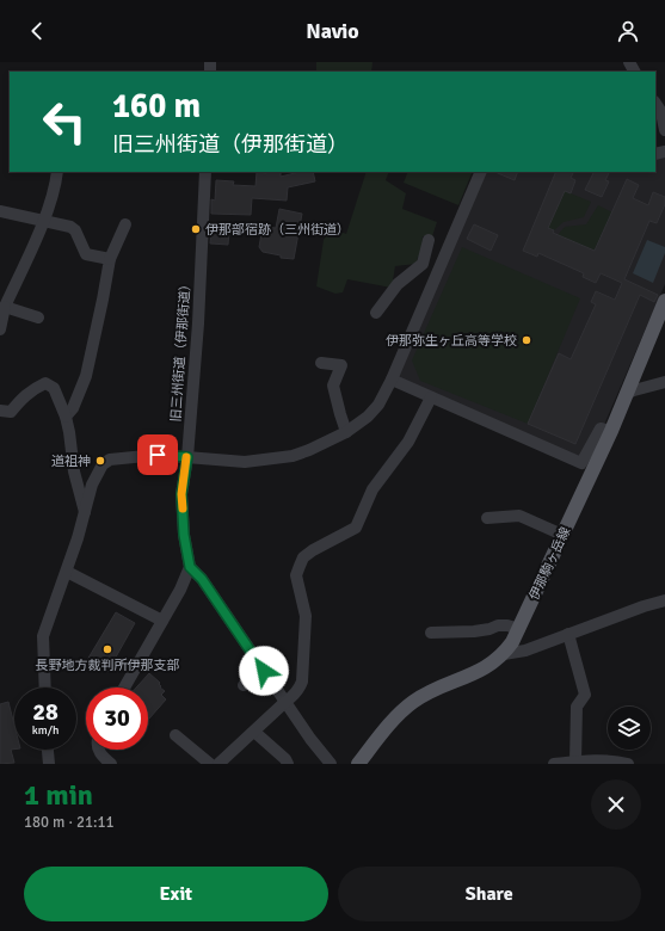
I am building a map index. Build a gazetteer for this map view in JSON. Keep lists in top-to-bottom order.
{
  "streets": {
    "main road": ["伊那駒ヶ岳線"],
    "street": ["旧三州街道（伊那街道）"]
  },
  "places": [
    "伊那部宿跡（三州街道）",
    "伊那弥生ヶ丘高等学校",
    "道祖神",
    "長野地方裁判所伊那支部"
  ],
  "page": {
    "header": "Navio",
    "turn": ["160 m", "旧三州街道（伊那街道）"],
    "speed": "28 km/h",
    "limit": "30",
    "heading": ["1 min", "180 m · 21:11"],
    "buttons": ["Exit", "Share"]
  }
}
